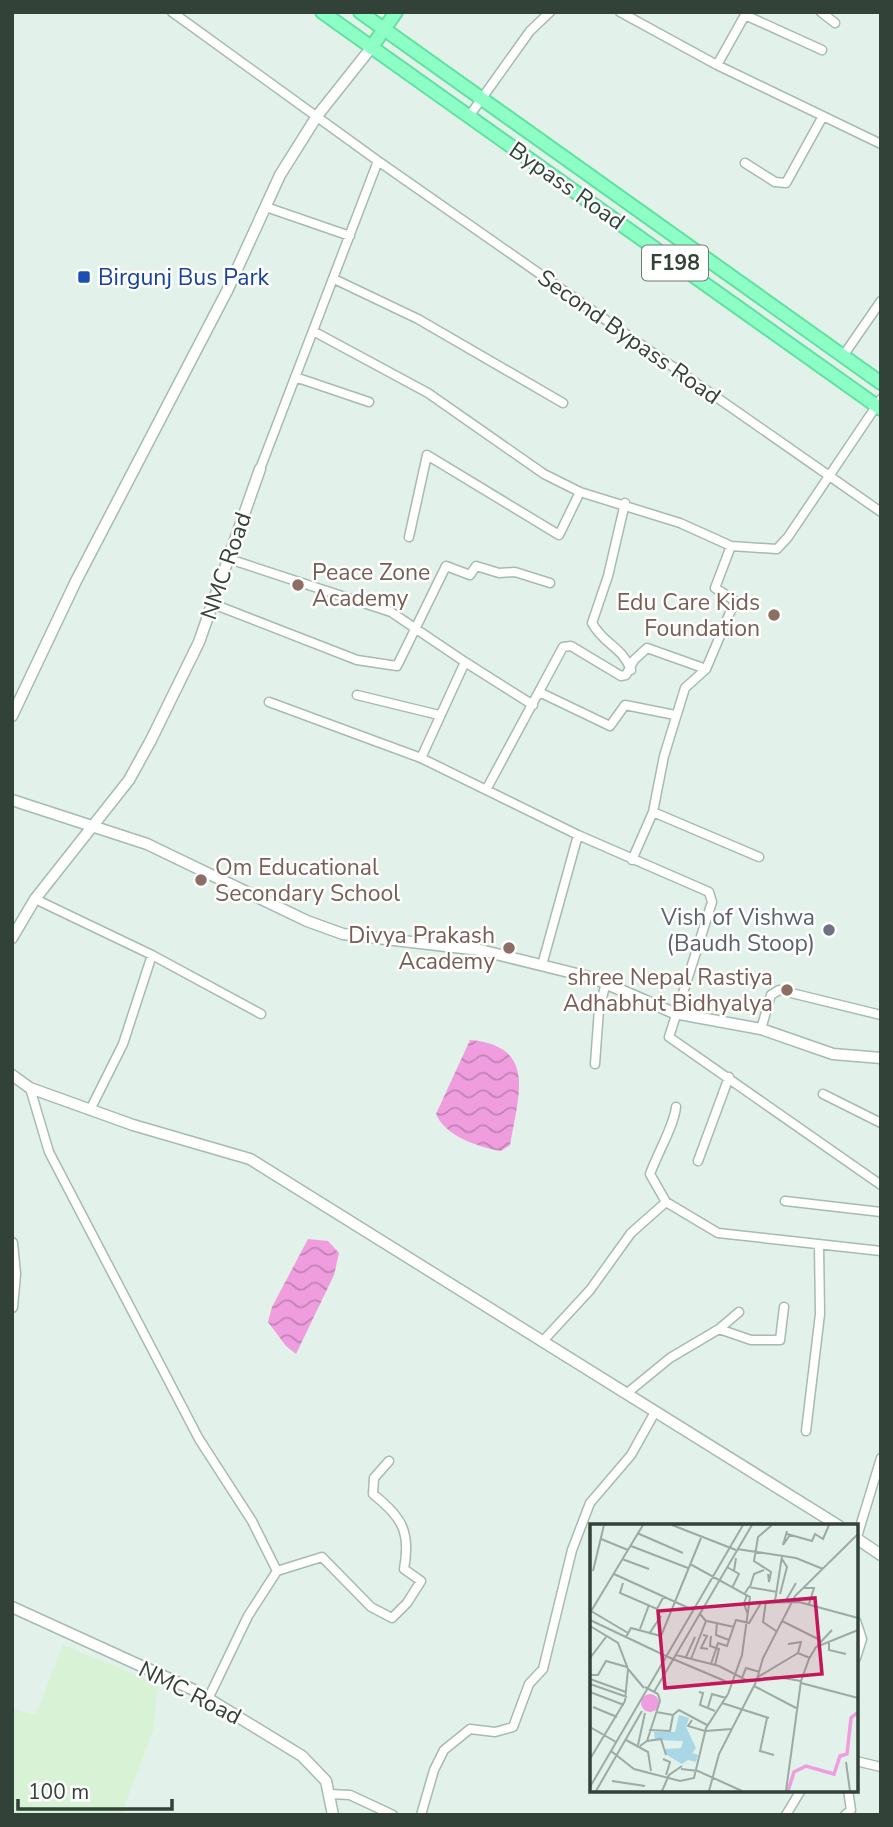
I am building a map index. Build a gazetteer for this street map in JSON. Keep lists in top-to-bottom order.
{
  "streets": {
    "main road": ["Bypass Road", "F198"],
    "street": ["Second Bypass Road", "NMC Road"]
  },
  "crossings": [
    ["Second Bypass Road", "NMC Road"]
  ],
  "places": {
    "transit": ["Birgunj Bus Park"],
    "other": [
      "Peace Zone Academy",
      "Edu Care Kids Foundation",
      "Om Educational Secondary School",
      "Vish of Vishwa (Baudh Stoop)",
      "Divya Prakash Academy",
      "shree Nepal Rastiya Adhabhut Bidhyalya"
    ]
  },
  "scale_bar": "100 m"
}
